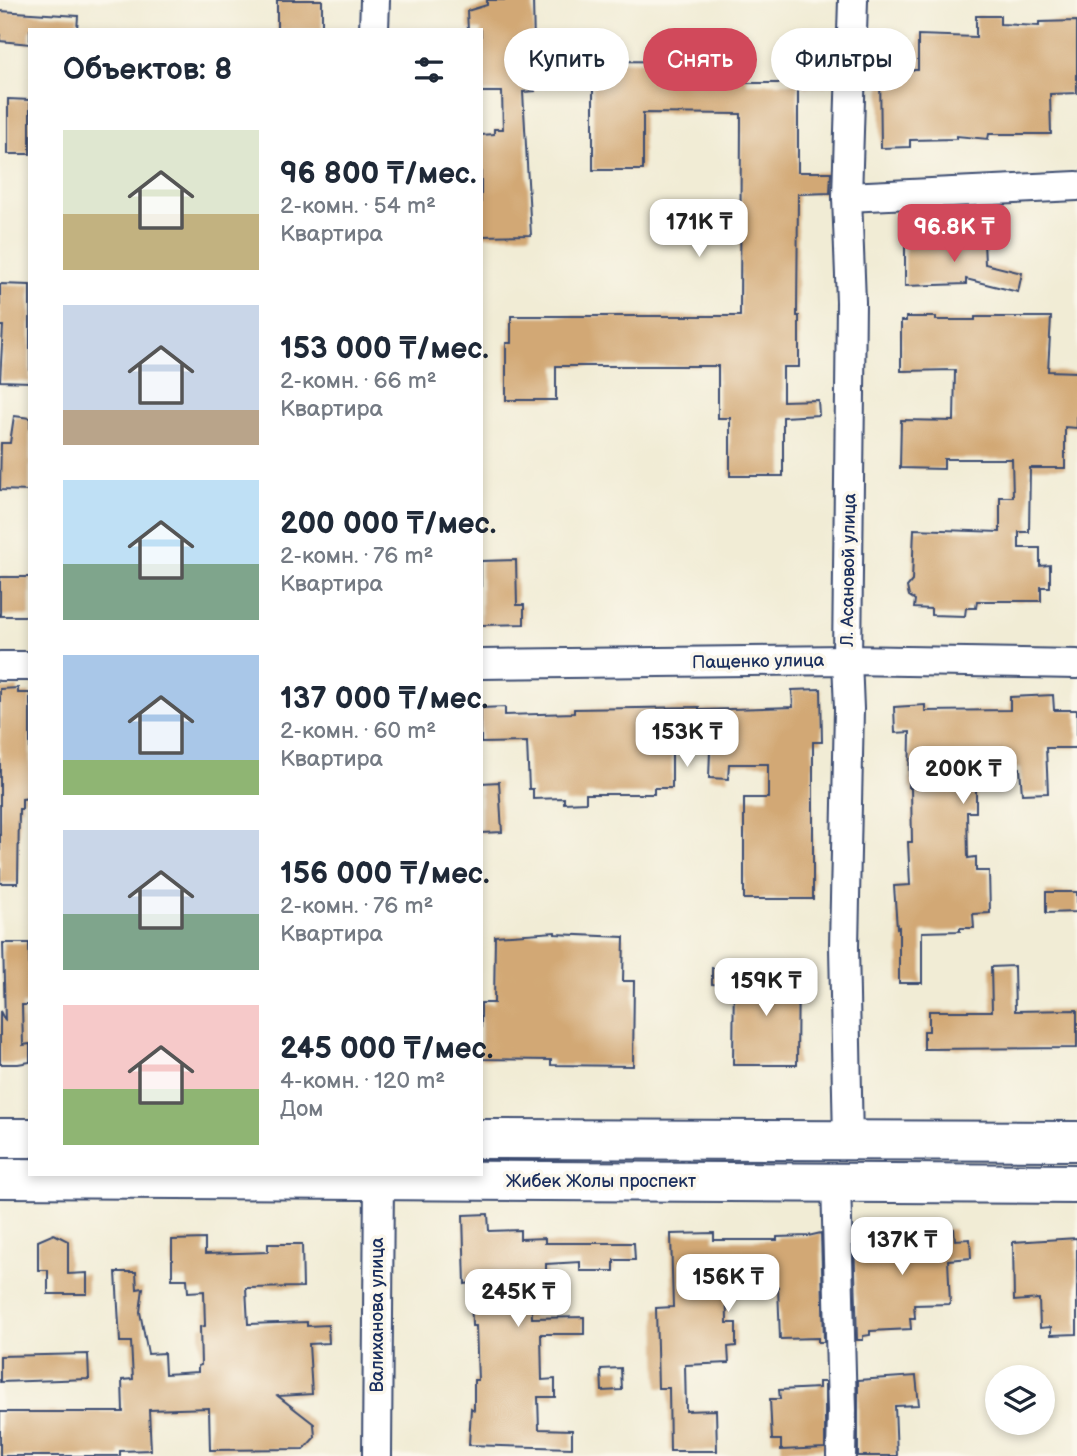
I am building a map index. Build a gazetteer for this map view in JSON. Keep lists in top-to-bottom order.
{
  "streets": {
    "highway": ["Жибек Жолы проспект"],
    "street": ["Л. Асановой улица", "Пащенко улица", "Валиханова улица"]
  },
  "crossings": [
    ["Л. Асановой улица", "Пащенко улица"],
    ["Жибек Жолы проспект", "Валиханова улица"]
  ],
  "page": {
    "chip": ["Купить", "Снять", "Фильтры"],
    "heading": "Объектов: 8",
    "list": [
      {
        "name": "96 800 ₸/мес.",
        "note": "2-комн. · 54 m² · Квартира"
      },
      {
        "name": "153 000 ₸/мес.",
        "note": "2-комн. · 66 m² · Квартира"
      },
      {
        "name": "200 000 ₸/мес.",
        "note": "2-комн. · 76 m² · Квартира"
      },
      {
        "name": "137 000 ₸/мес.",
        "note": "2-комн. · 60 m² · Квартира"
      },
      {
        "name": "156 000 ₸/мес.",
        "note": "2-комн. · 76 m² · Квартира"
      },
      {
        "name": "245 000 ₸/мес.",
        "note": "4-комн. · 120 m² · Дом"
      }
    ],
    "price": [
      "171K ₸",
      "96.8K ₸",
      "153K ₸",
      "200K ₸",
      "159K ₸",
      "137K ₸",
      "156K ₸",
      "245K ₸"
    ]
  }
}
